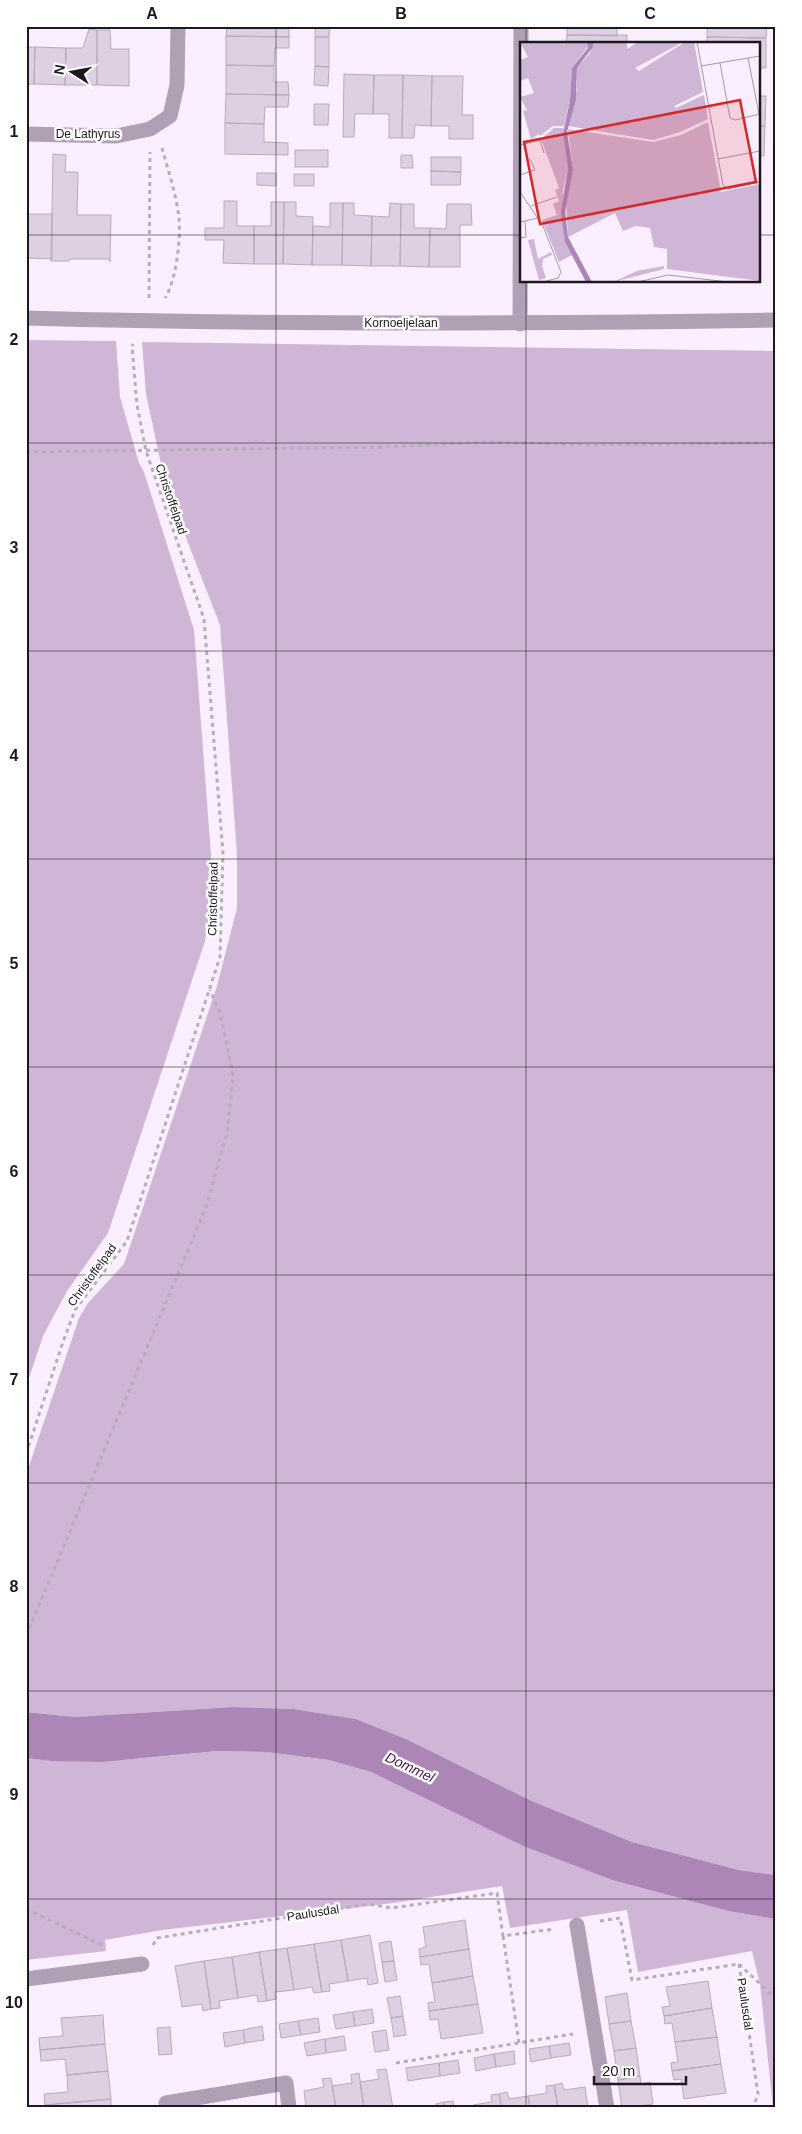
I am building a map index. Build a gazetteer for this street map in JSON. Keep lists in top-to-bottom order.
{
  "streets": {
    "street": ["De Lathyrus", "Kornoeljelaan"],
    "path": ["Christoffelpad", "Paulusdal"]
  },
  "crossings": [
    ["De Lathyrus", "Christoffelpad"],
    ["Kornoeljelaan", "Christoffelpad"]
  ],
  "water": ["Dommel"],
  "scale_bar": "20 m",
  "north": "left",
  "grid": {
    "columns": ["A", "B", "C"],
    "rows": [
      "1",
      "2",
      "3",
      "4",
      "5",
      "6",
      "7",
      "8",
      "9",
      "10"
    ]
  }
}
